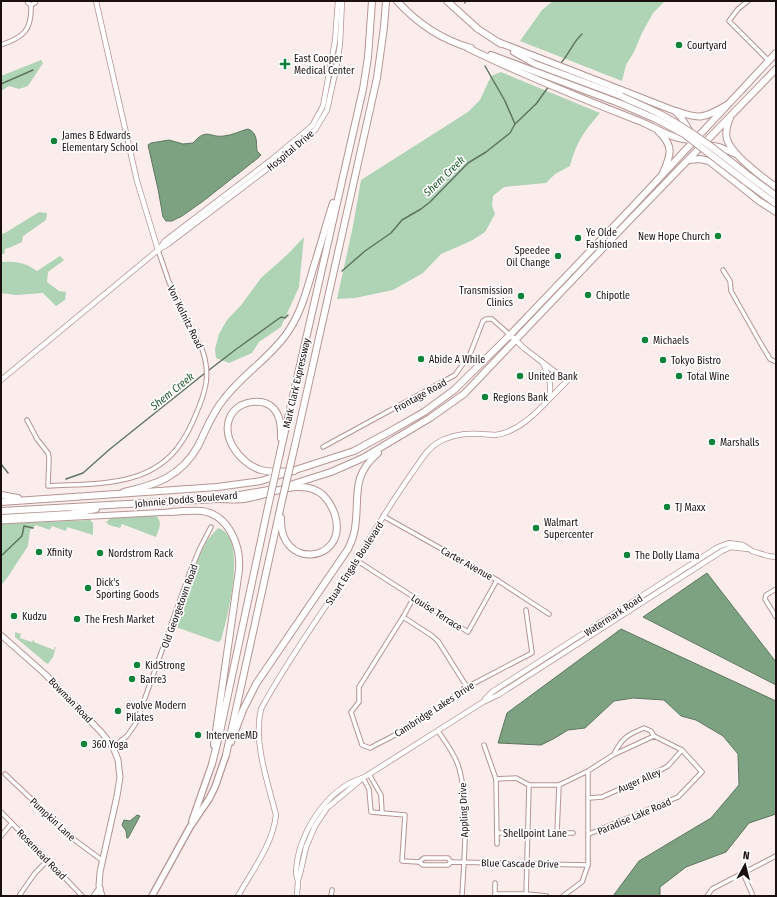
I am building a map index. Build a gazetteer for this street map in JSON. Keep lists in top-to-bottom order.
{
  "streets": {
    "highway": ["Mark Clark Expressway", "Johnnie Dodds Boulevard"],
    "main road": ["Bowman Road"],
    "street": [
      "Hospital Drive",
      "Von Kolnitz Road",
      "Frontage Road",
      "Stuart Engals Boulevard",
      "Carter Avenue",
      "Old Georgetown Road",
      "Louise Terrace",
      "Watermark Road",
      "Cambridge Lakes Drive",
      "Auger Alley",
      "Appling Drive",
      "Paradise Lake Road",
      "Pumpkin Lane",
      "Shellpoint Lane",
      "Rosemead Road",
      "Blue Cascade Drive"
    ]
  },
  "crossings": [
    ["Hospital Drive", "Von Kolnitz Road"],
    ["Frontage Road", "Johnnie Dodds Boulevard"],
    ["Frontage Road", "Stuart Engals Boulevard"],
    ["Johnnie Dodds Boulevard", "Stuart Engals Boulevard"],
    ["Stuart Engals Boulevard", "Carter Avenue"],
    ["Stuart Engals Boulevard", "Louise Terrace"],
    ["Carter Avenue", "Louise Terrace"],
    ["Old Georgetown Road", "Bowman Road"],
    ["Louise Terrace", "Cambridge Lakes Drive"],
    ["Watermark Road", "Appling Drive"],
    ["Watermark Road", "Blue Cascade Drive"],
    ["Bowman Road", "Pumpkin Lane"],
    ["Auger Alley", "Paradise Lake Road"],
    ["Appling Drive", "Blue Cascade Drive"]
  ],
  "water": ["Shem Creek"],
  "places": {
    "other": [
      "Courtyard",
      "James B Edwards Elementary School",
      "New Hope Church",
      "Ye Olde Fashioned",
      "Speedee Oil Change",
      "Chipotle",
      "Transmission Clinics",
      "Michaels",
      "Abide A While",
      "Tokyo Bistro",
      "United Bank",
      "Total Wine",
      "Regions Bank",
      "Marshalls",
      "TJ Maxx",
      "Walmart Supercenter",
      "Xfinity",
      "Nordstrom Rack",
      "The Dolly Llama",
      "Dick's Sporting Goods",
      "Kudzu",
      "The Fresh Market",
      "KidStrong",
      "Barre3",
      "evolve Modern Pilates",
      "InterveneMD",
      "360 Yoga"
    ],
    "health": ["East Cooper Medical Center"]
  },
  "north": "top"
}
